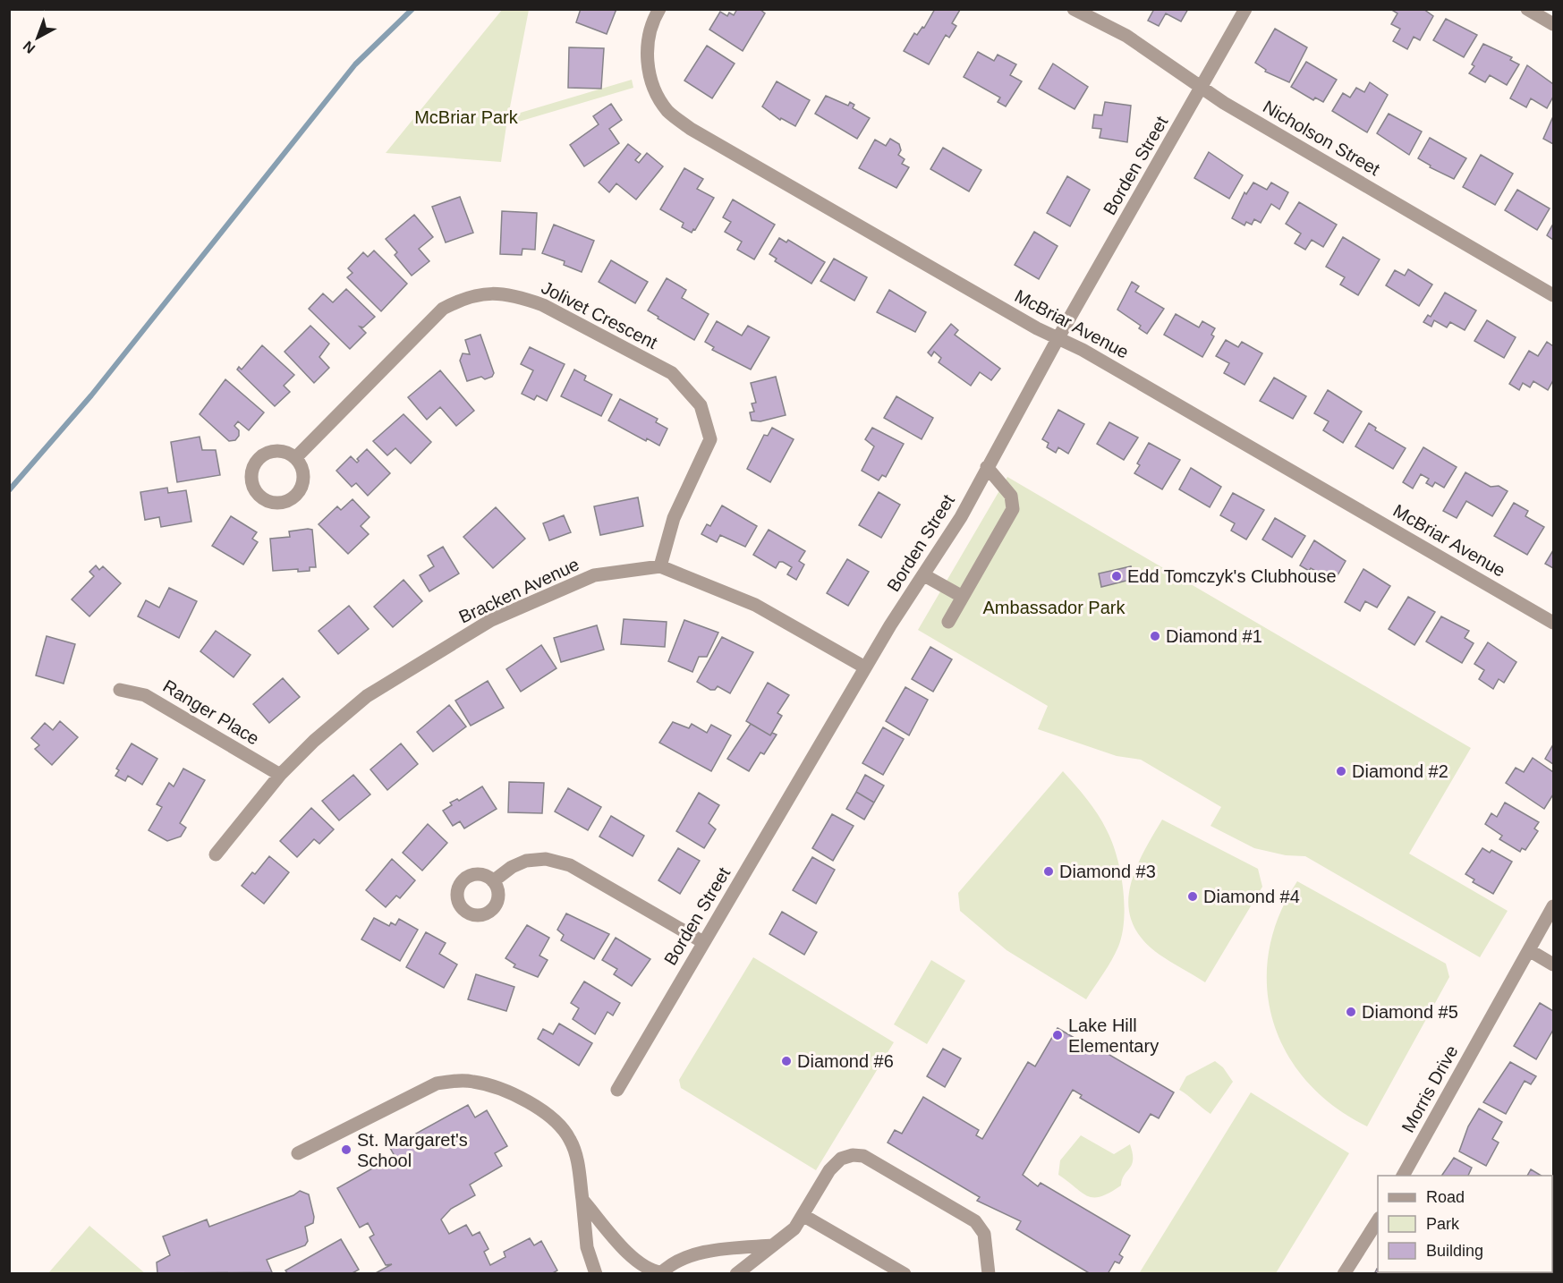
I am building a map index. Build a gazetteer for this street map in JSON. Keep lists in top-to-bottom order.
{
  "streets": {
    "street": [
      "Nicholson Street",
      "Borden Street",
      "Jolivet Crescent",
      "McBriar Avenue",
      "Bracken Avenue",
      "Ranger Place",
      "Morris Drive"
    ]
  },
  "crossings": [
    ["Nicholson Street", "Borden Street"],
    ["Borden Street", "McBriar Avenue"],
    ["Jolivet Crescent", "Bracken Avenue"],
    ["Bracken Avenue", "Ranger Place"]
  ],
  "parks": ["McBriar Park", "Ambassador Park"],
  "places": [
    "Edd Tomczyk's Clubhouse",
    "Diamond #1",
    "Diamond #2",
    "Diamond #3",
    "Diamond #4",
    "Diamond #5",
    "Lake Hill Elementary",
    "Diamond #6",
    "St. Margaret's School"
  ],
  "legend": ["Road", "Park", "Building"],
  "north": "bottom left"
}
